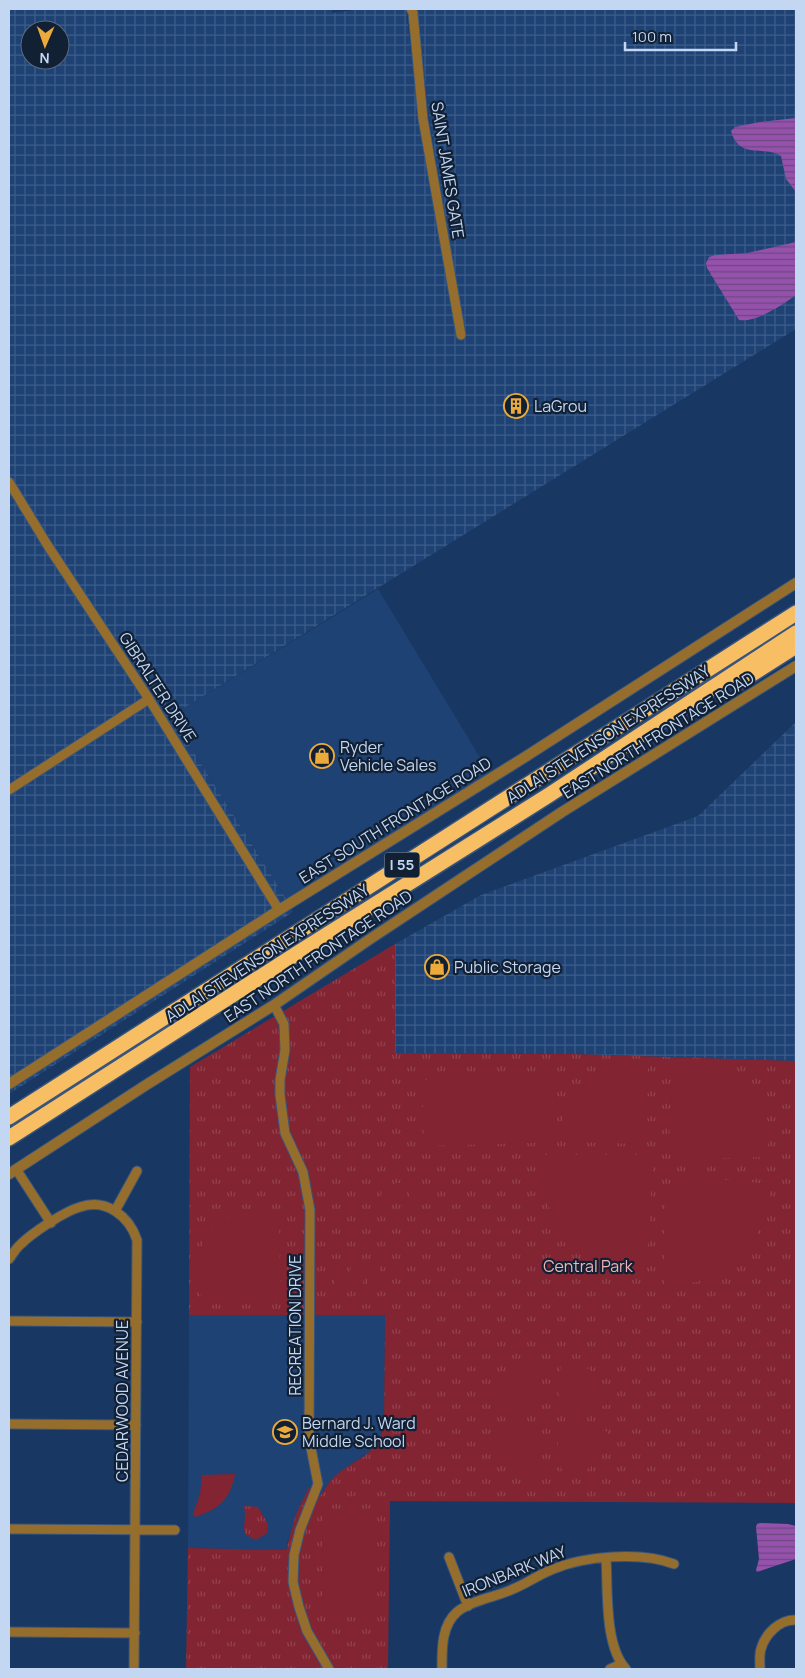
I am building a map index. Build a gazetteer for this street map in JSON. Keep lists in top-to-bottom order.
{
  "streets": {
    "highway": ["ADLAI STEVENSON EXPRESSWAY", "I 55"],
    "street": [
      "SAINT JAMES GATE",
      "GIBRALTER DRIVE",
      "EAST NORTH FRONTAGE ROAD",
      "EAST SOUTH FRONTAGE ROAD",
      "RECREATION DRIVE",
      "CEDARWOOD AVENUE",
      "IRONBARK WAY"
    ]
  },
  "crossings": [
    ["GIBRALTER DRIVE", "EAST SOUTH FRONTAGE ROAD"],
    ["EAST NORTH FRONTAGE ROAD", "RECREATION DRIVE"]
  ],
  "parks": ["Central Park"],
  "places": {
    "building": ["LaGrou"],
    "shop": ["Ryder Vehicle Sales", "Public Storage"],
    "school or university": ["Bernard J. Ward Middle School"]
  },
  "scale_bar": "100 m",
  "north": "bottom"
}
